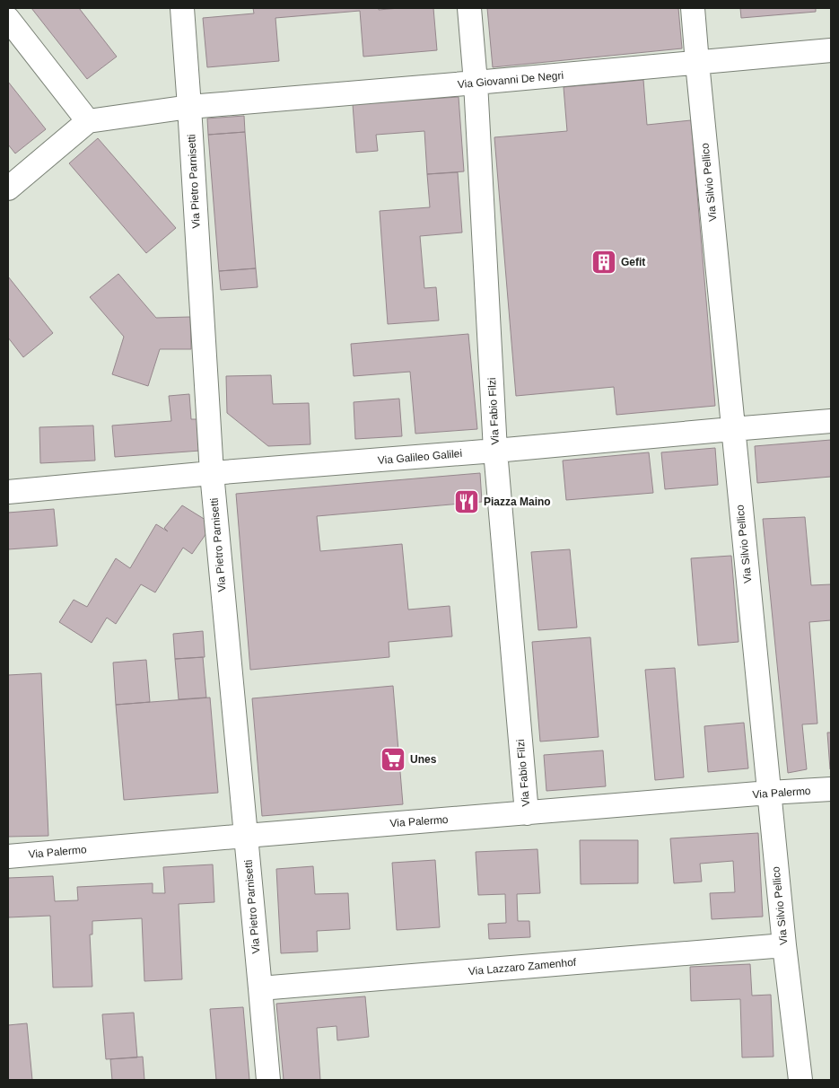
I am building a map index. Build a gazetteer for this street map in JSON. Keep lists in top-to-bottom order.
{
  "streets": {
    "street": [
      "Via Giovanni De Negri",
      "Via Pietro Parnisetti",
      "Via Silvio Pellico",
      "Via Fabio Filzi",
      "Via Galileo Galilei",
      "Via Palermo",
      "Via Lazzaro Zamenhof"
    ]
  },
  "crossings": [
    ["Via Giovanni De Negri", "Via Pietro Parnisetti"],
    ["Via Giovanni De Negri", "Via Silvio Pellico"],
    ["Via Giovanni De Negri", "Via Fabio Filzi"],
    ["Via Pietro Parnisetti", "Via Galileo Galilei"],
    ["Via Pietro Parnisetti", "Via Palermo"],
    ["Via Pietro Parnisetti", "Via Lazzaro Zamenhof"],
    ["Via Silvio Pellico", "Via Galileo Galilei"],
    ["Via Silvio Pellico", "Via Palermo"],
    ["Via Silvio Pellico", "Via Lazzaro Zamenhof"],
    ["Via Fabio Filzi", "Via Galileo Galilei"],
    ["Via Fabio Filzi", "Via Palermo"]
  ],
  "places": {
    "building": ["Gefit"],
    "restaurant": ["Piazza Maino"],
    "supermarket": ["Unes"]
  }
}
